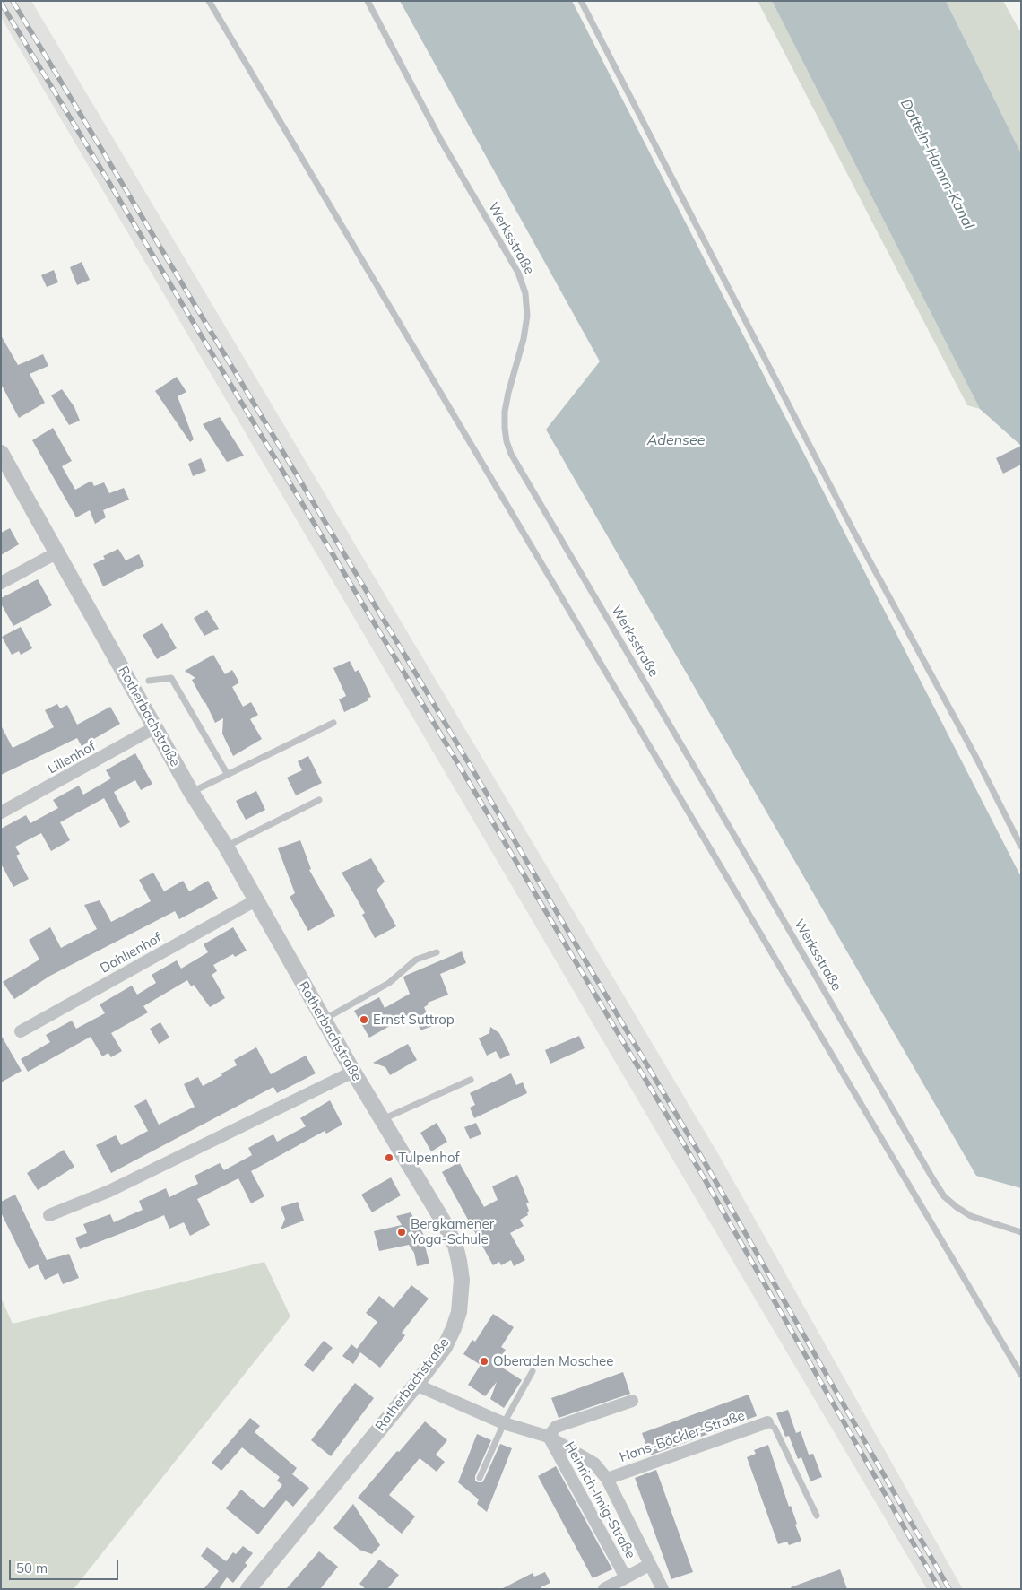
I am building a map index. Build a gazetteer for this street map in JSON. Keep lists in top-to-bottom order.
{
  "streets": {
    "street": [
      "Rotherbachstraße",
      "Lilienhof",
      "Dahlienhof",
      "Hans-Böckler-Straße",
      "Heinrich-Imig-Straße"
    ],
    "lane": ["Werksstraße"]
  },
  "crossings": [
    ["Rotherbachstraße", "Lilienhof"],
    ["Rotherbachstraße", "Dahlienhof"]
  ],
  "water": ["Datteln-Hamm-Kanal", "Adensee"],
  "places": [
    "Ernst Suttrop",
    "Tulpenhof",
    "Bergkamener Yoga-Schule",
    "Oberaden Moschee"
  ],
  "scale_bar": "50 m"
}
